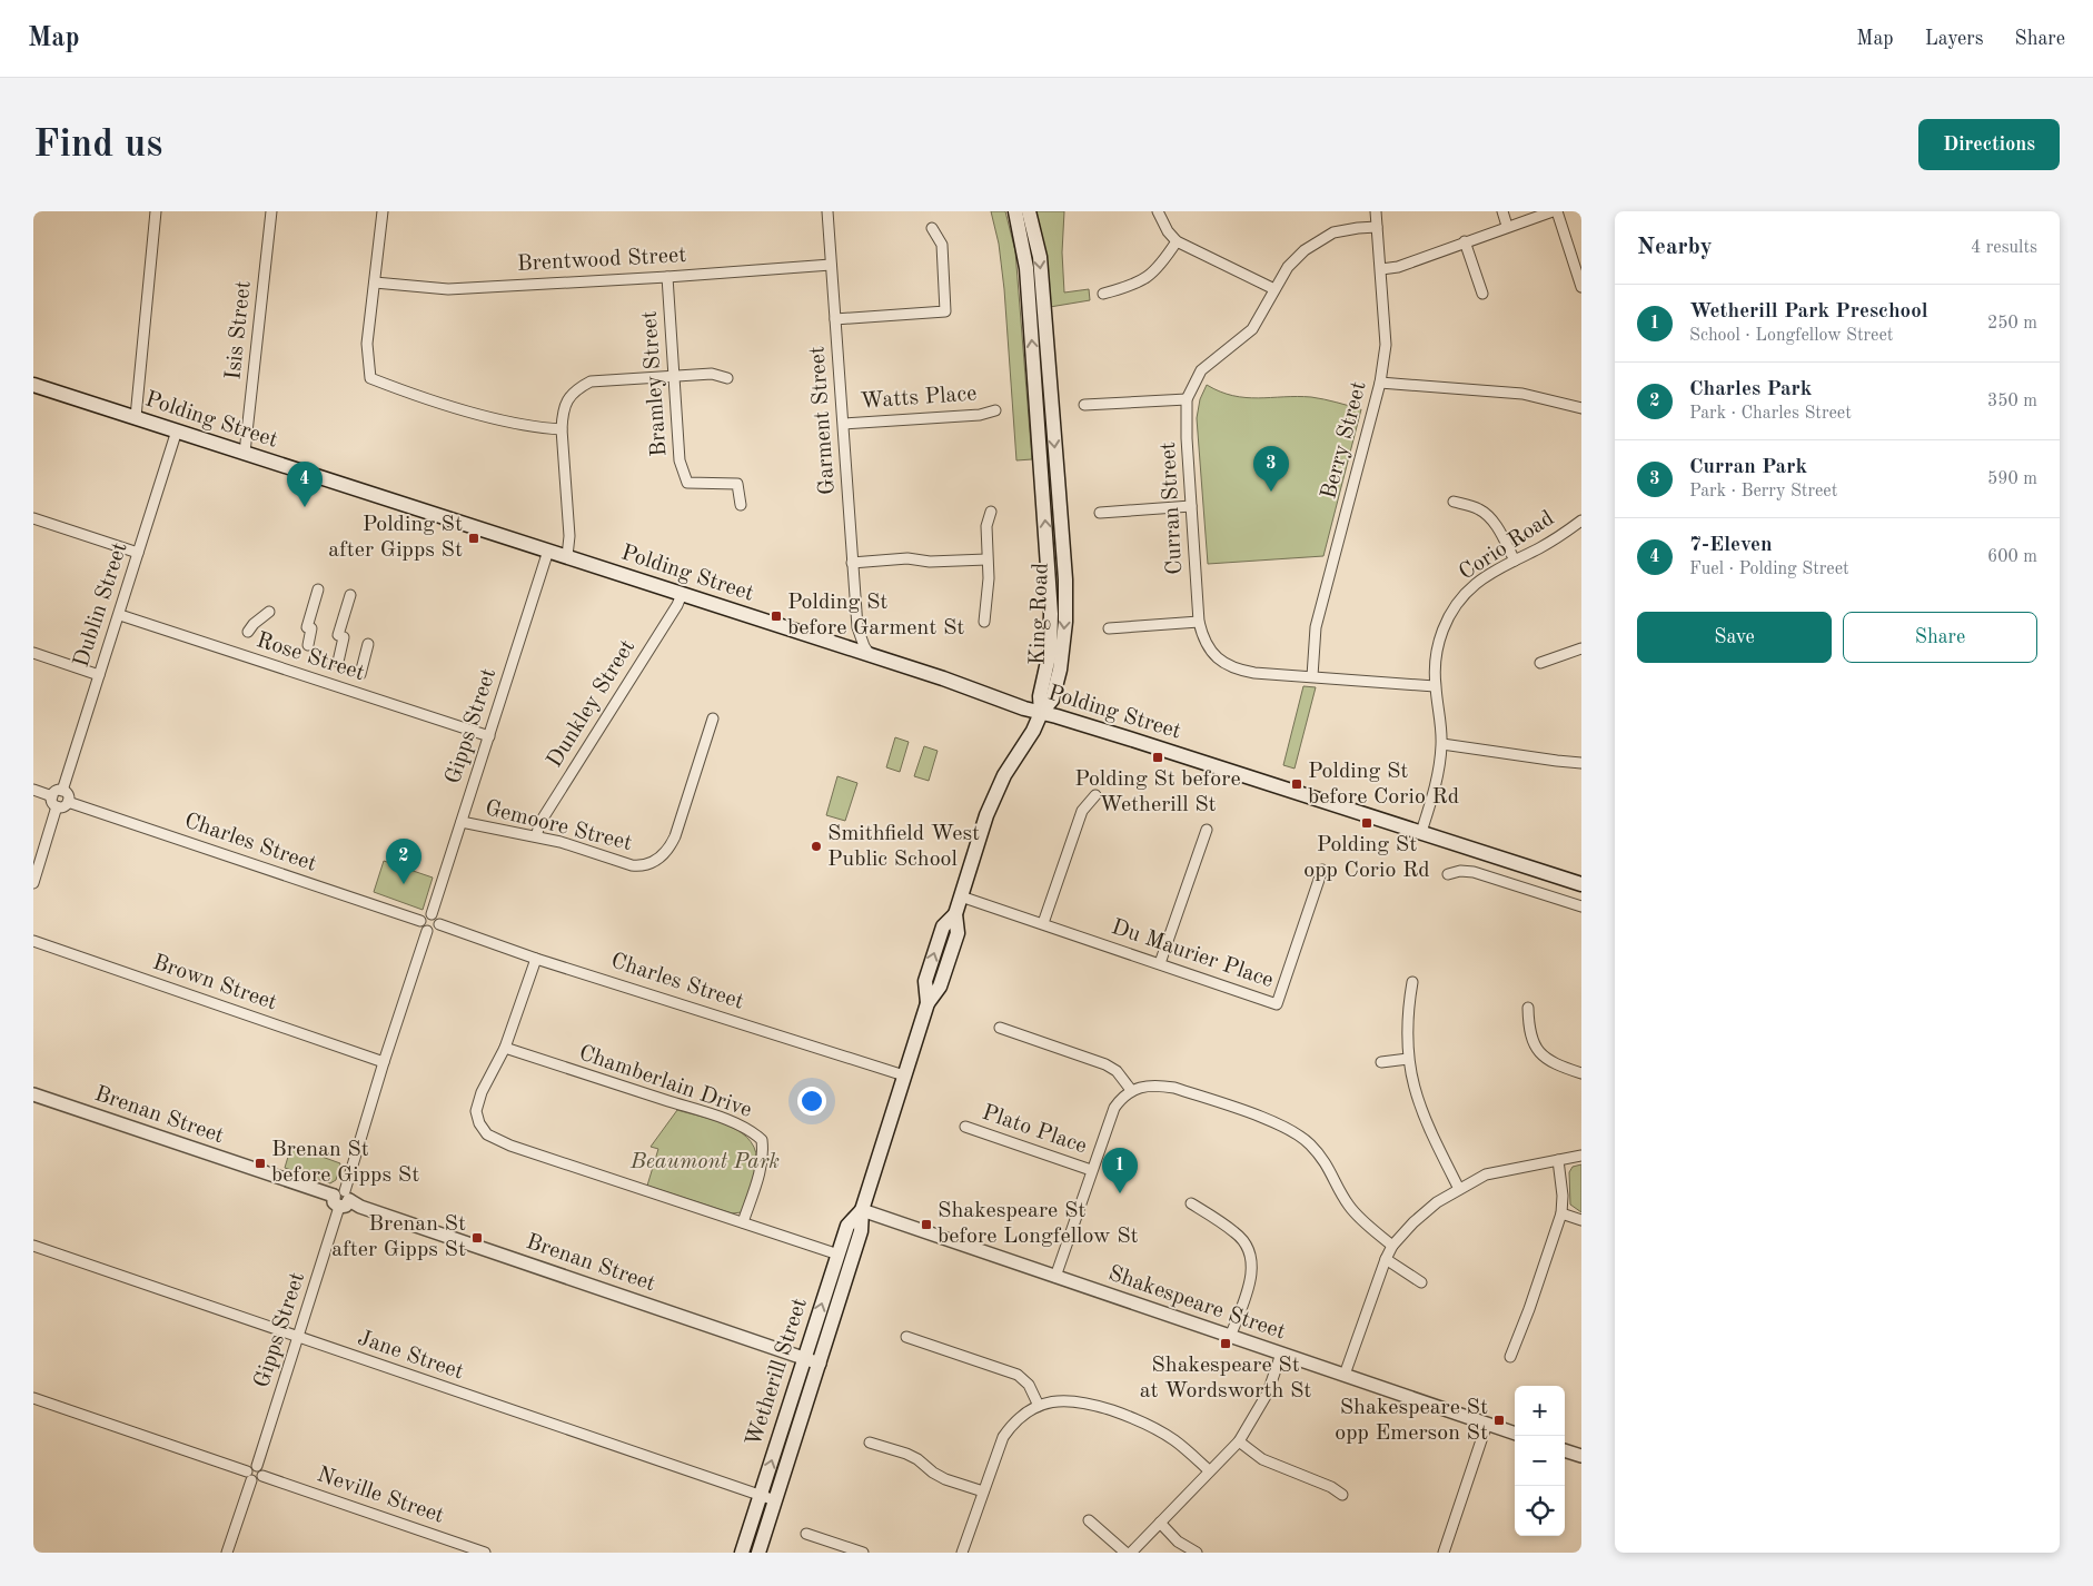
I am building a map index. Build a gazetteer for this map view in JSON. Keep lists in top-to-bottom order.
{
  "streets": {
    "main road": ["Polding Street", "King Road", "Wetherill Street"],
    "street": [
      "Brentwood Street",
      "Isis Street",
      "Bramley Street",
      "Watts Place",
      "Garment Street",
      "Berry Street",
      "Curran Street",
      "Corio Road",
      "Dublin Street",
      "Rose Street",
      "Dunkley Street",
      "Gipps Street",
      "Gemoore Street",
      "Charles Street",
      "Du Maurier Place",
      "Brown Street",
      "Chamberlain Drive",
      "Brenan Street",
      "Plato Place",
      "Shakespeare Street",
      "Jane Street",
      "Neville Street"
    ]
  },
  "crossings": [
    ["Brentwood Street", "Bramley Street"],
    ["Brentwood Street", "Garment Street"],
    ["Isis Street", "Polding Street"],
    ["Watts Place", "Garment Street"],
    ["Polding Street", "Garment Street"],
    ["Polding Street", "Corio Road"],
    ["Polding Street", "Dublin Street"],
    ["Polding Street", "King Road"],
    ["Polding Street", "Dunkley Street"],
    ["Polding Street", "Gipps Street"],
    ["Polding Street", "Wetherill Street"],
    ["Berry Street", "Curran Street"],
    ["Curran Street", "Corio Road"],
    ["Dublin Street", "Rose Street"],
    ["Dublin Street", "Charles Street"],
    ["King Road", "Wetherill Street"],
    ["Rose Street", "Gipps Street"],
    ["Dunkley Street", "Gemoore Street"],
    ["Gipps Street", "Gemoore Street"],
    ["Gipps Street", "Charles Street"],
    ["Gipps Street", "Brown Street"],
    ["Gipps Street", "Brenan Street"],
    ["Gipps Street", "Jane Street"],
    ["Gipps Street", "Neville Street"],
    ["Charles Street", "Wetherill Street"],
    ["Du Maurier Place", "Wetherill Street"],
    ["Brenan Street", "Wetherill Street"],
    ["Shakespeare Street", "Wetherill Street"],
    ["Jane Street", "Wetherill Street"]
  ],
  "parks": ["Beaumont Park"],
  "places": {
    "transit": [
      "Polding St after Gipps St",
      "Polding St before Garment St",
      "Polding St before Wetherill St",
      "Polding St before Corio Rd",
      "Polding St opp Corio Rd",
      "Brenan St before Gipps St",
      "Shakespeare St before Longfellow St",
      "Brenan St after Gipps St",
      "Shakespeare St at Wordsworth St",
      "Shakespeare St opp Emerson St"
    ],
    "other": ["Smithfield West Public School"]
  },
  "page": {
    "header": "Map",
    "nav": ["Map", "Layers", "Share"],
    "buttons": [
      "Directions",
      ["Save", "Share"]
    ],
    "title": "Find us",
    "heading": ["Nearby", "4 results"],
    "list": [
      {
        "mark": "1",
        "name": "Wetherill Park Preschool",
        "note": "School · Longfellow Street",
        "value": "250 m"
      },
      {
        "mark": "2",
        "name": "Charles Park",
        "note": "Park · Charles Street",
        "value": "350 m"
      },
      {
        "mark": "3",
        "name": "Curran Park",
        "note": "Park · Berry Street",
        "value": "590 m"
      },
      {
        "mark": "4",
        "name": "7-Eleven",
        "note": "Fuel · Polding Street",
        "value": "600 m"
      }
    ],
    "pins": [
      "3",
      "4",
      "2",
      "1"
    ],
    "map_buttons": ["+", "−"]
  }
}
